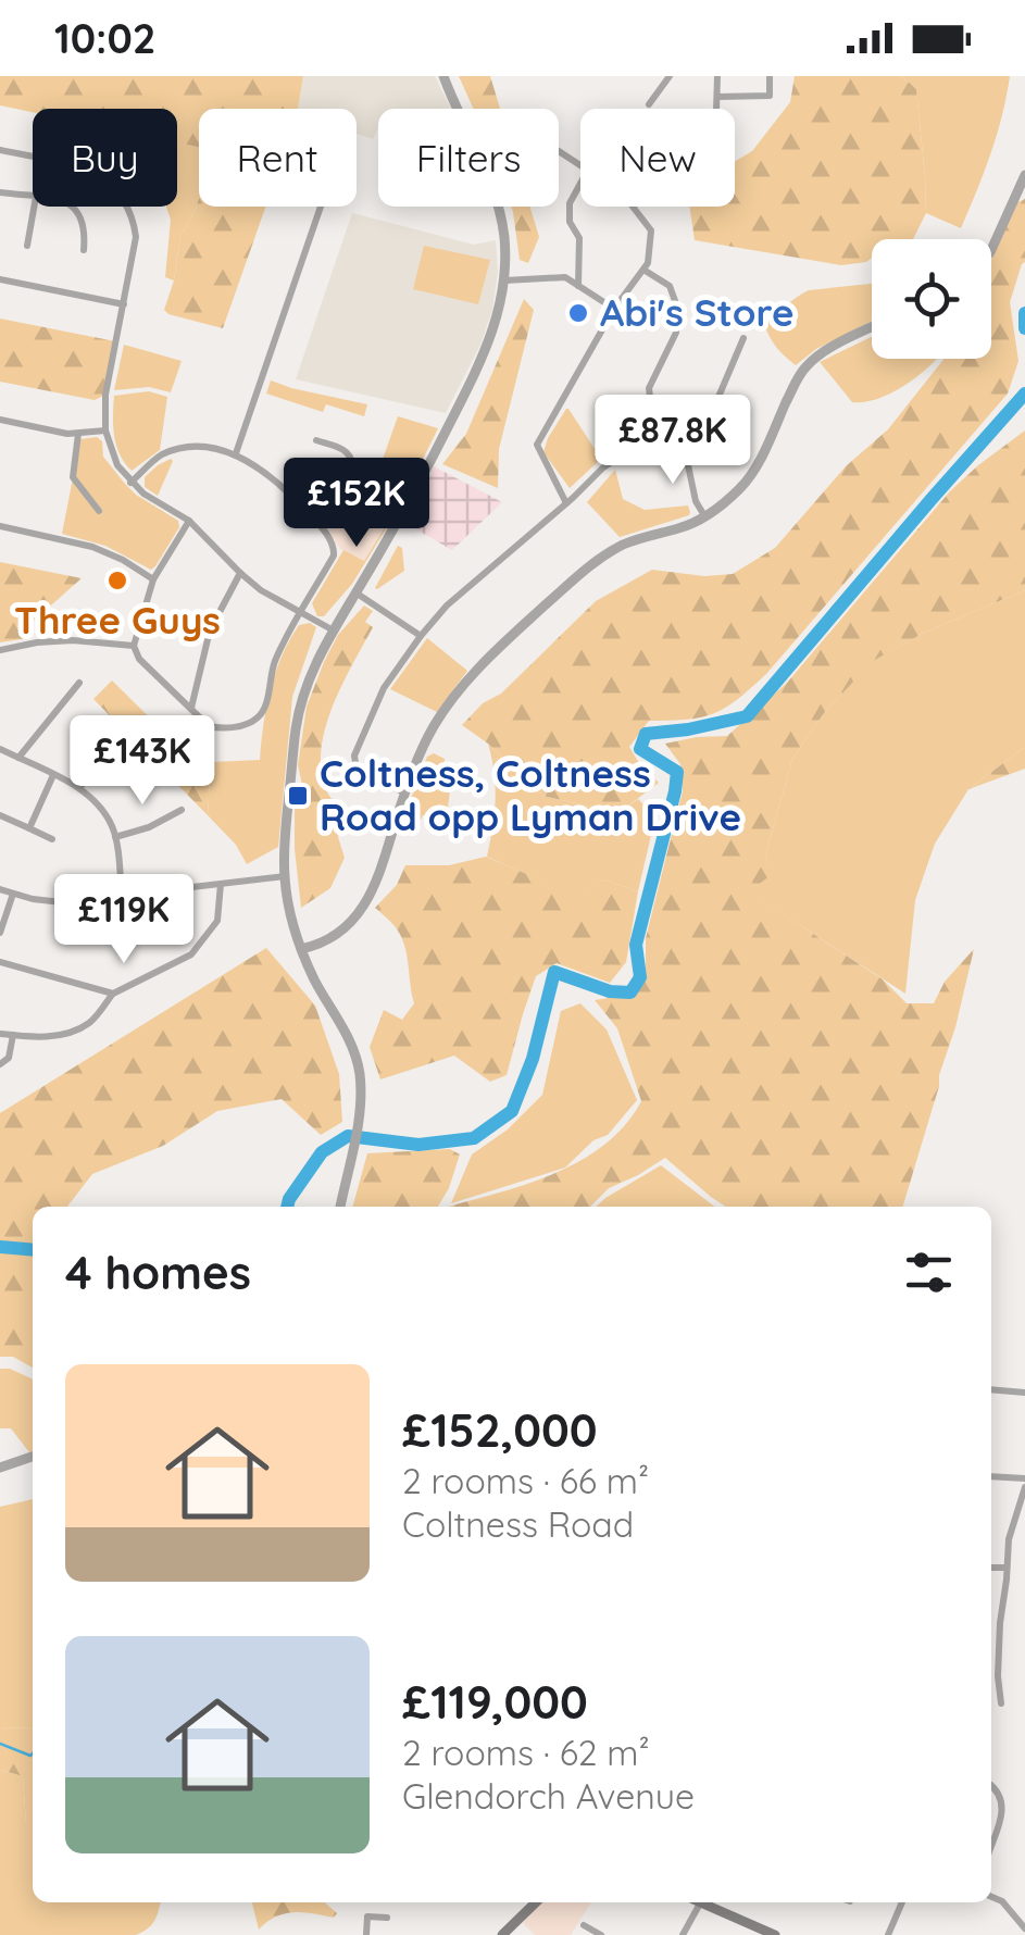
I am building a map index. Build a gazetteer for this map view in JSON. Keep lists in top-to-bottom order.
{
  "places": {
    "other": ["Abi's Store", "Three Guys"],
    "transit": ["Coltness, Coltness Road opp Lyman Drive"]
  },
  "page": {
    "status": "10:02",
    "chip": [
      "Buy",
      "Rent",
      "Filters",
      "New"
    ],
    "price": [
      "£87.8K",
      "£152K",
      "£143K",
      "£119K"
    ],
    "heading": "4 homes",
    "list": [
      {
        "name": "£152,000",
        "note": "2 rooms · 66 m² · Coltness Road"
      },
      {
        "name": "£119,000",
        "note": "2 rooms · 62 m² · Glendorch Avenue"
      }
    ]
  }
}
